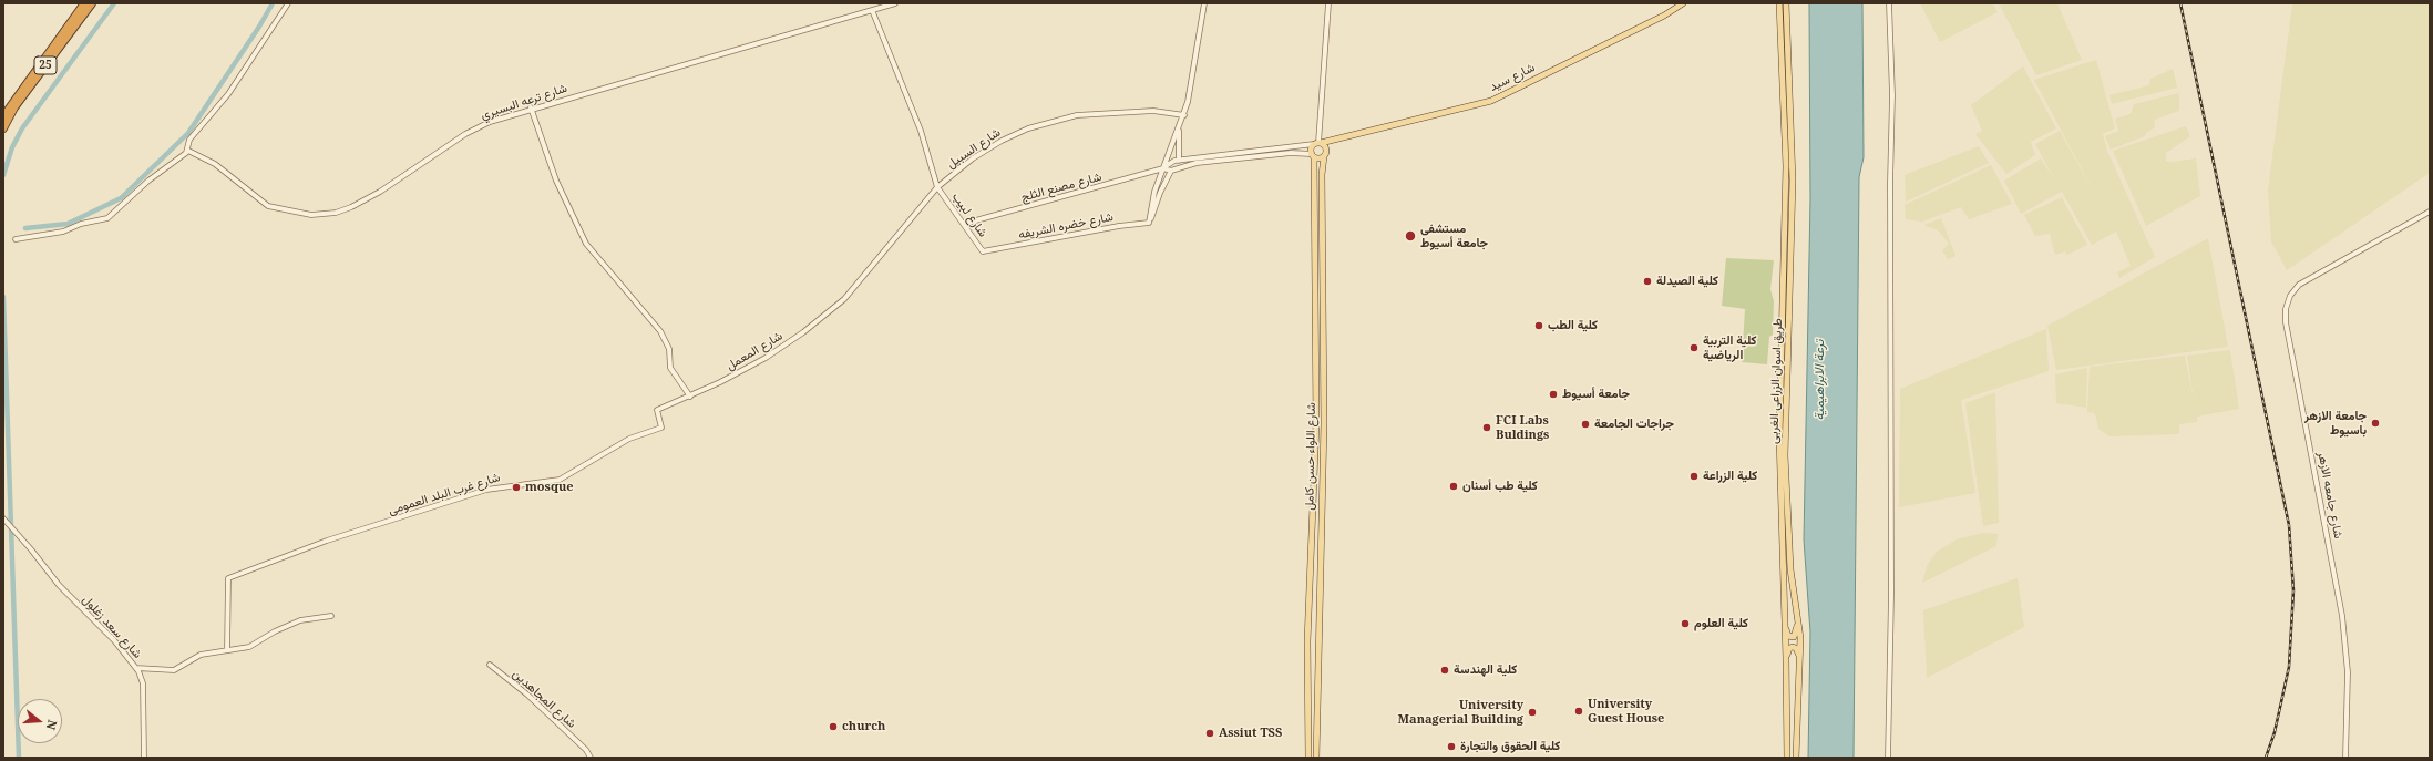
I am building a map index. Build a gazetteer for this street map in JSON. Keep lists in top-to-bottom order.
{
  "streets": {
    "highway": ["25"],
    "main road": ["شارع سيد", "طريق اسوان الزراعى الغربى", "شارع اللواء حسن كامل"],
    "street": [
      "شارع ترعه البسيري",
      "شارع السبيل",
      "شارع مصنع الثلج",
      "شارع لبيب",
      "شارع خضره الشريفه",
      "شارع المعمل",
      "شارع غرب البلد العمومى",
      "شارع جامعه الازهر",
      "شارع سعد زغلول",
      "شارع المجاهدين"
    ]
  },
  "crossings": [
    ["شارع سيد", "شارع مصنع الثلج"],
    ["شارع سيد", "شارع اللواء حسن كامل"],
    ["شارع ترعه البسيري", "شارع لبيب"],
    ["شارع السبيل", "شارع لبيب"],
    ["شارع السبيل", "شارع المعمل"],
    ["شارع مصنع الثلج", "شارع لبيب"],
    ["شارع لبيب", "شارع خضره الشريفه"],
    ["شارع المعمل", "شارع غرب البلد العمومى"]
  ],
  "water": ["ترعة الابراهيمية"],
  "places": [
    "مستشفی جامعة أسيوط",
    "كلية الصيدلة",
    "كلية الطب",
    "كلية التربية الرياضية",
    "جامعة أسيوط",
    "جامعة الازهر باسيوط",
    "جراجات الجامعة",
    "FCI Labs Buldings",
    "كلية الزراعة",
    "كلية طب أسنان",
    "mosque",
    "كلية العلوم",
    "كلية الهندسة",
    "University Guest House",
    "University Managerial Building",
    "church",
    "Assiut TSS",
    "كلية الحقوق والتجارة"
  ],
  "north": "right"
}
